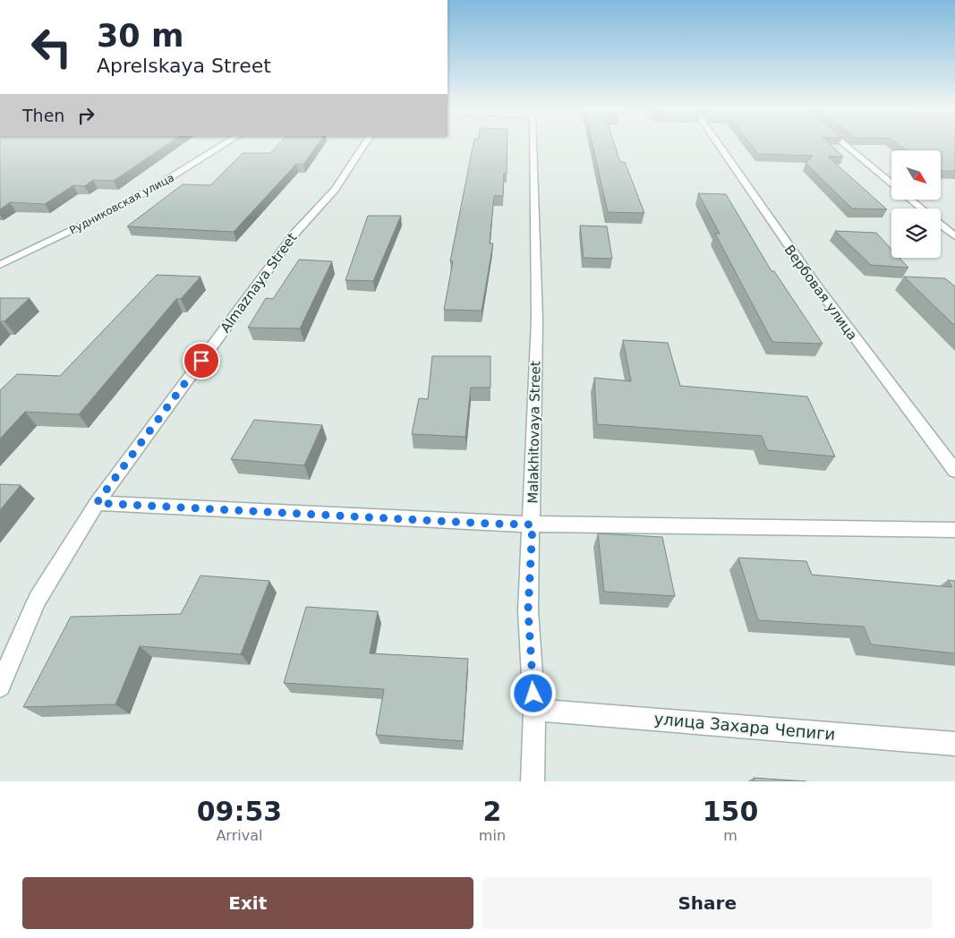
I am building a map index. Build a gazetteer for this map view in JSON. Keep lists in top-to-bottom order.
{
  "streets": {
    "street": [
      "Рудниковская улица",
      "Almaznaya Street",
      "Вербовая улица",
      "Malakhitovaya Street",
      "улица Захара Чепиги"
    ]
  },
  "crossings": [
    ["Malakhitovaya Street", "улица Захара Чепиги"]
  ],
  "north": "bottom right",
  "page": {
    "turn": ["30 m", "Aprelskaya Street"],
    "then": "Then",
    "eta": [
      "09:53",
      "Arrival",
      "2",
      "min",
      "150",
      "m"
    ],
    "buttons": ["Exit", "Share"]
  }
}
